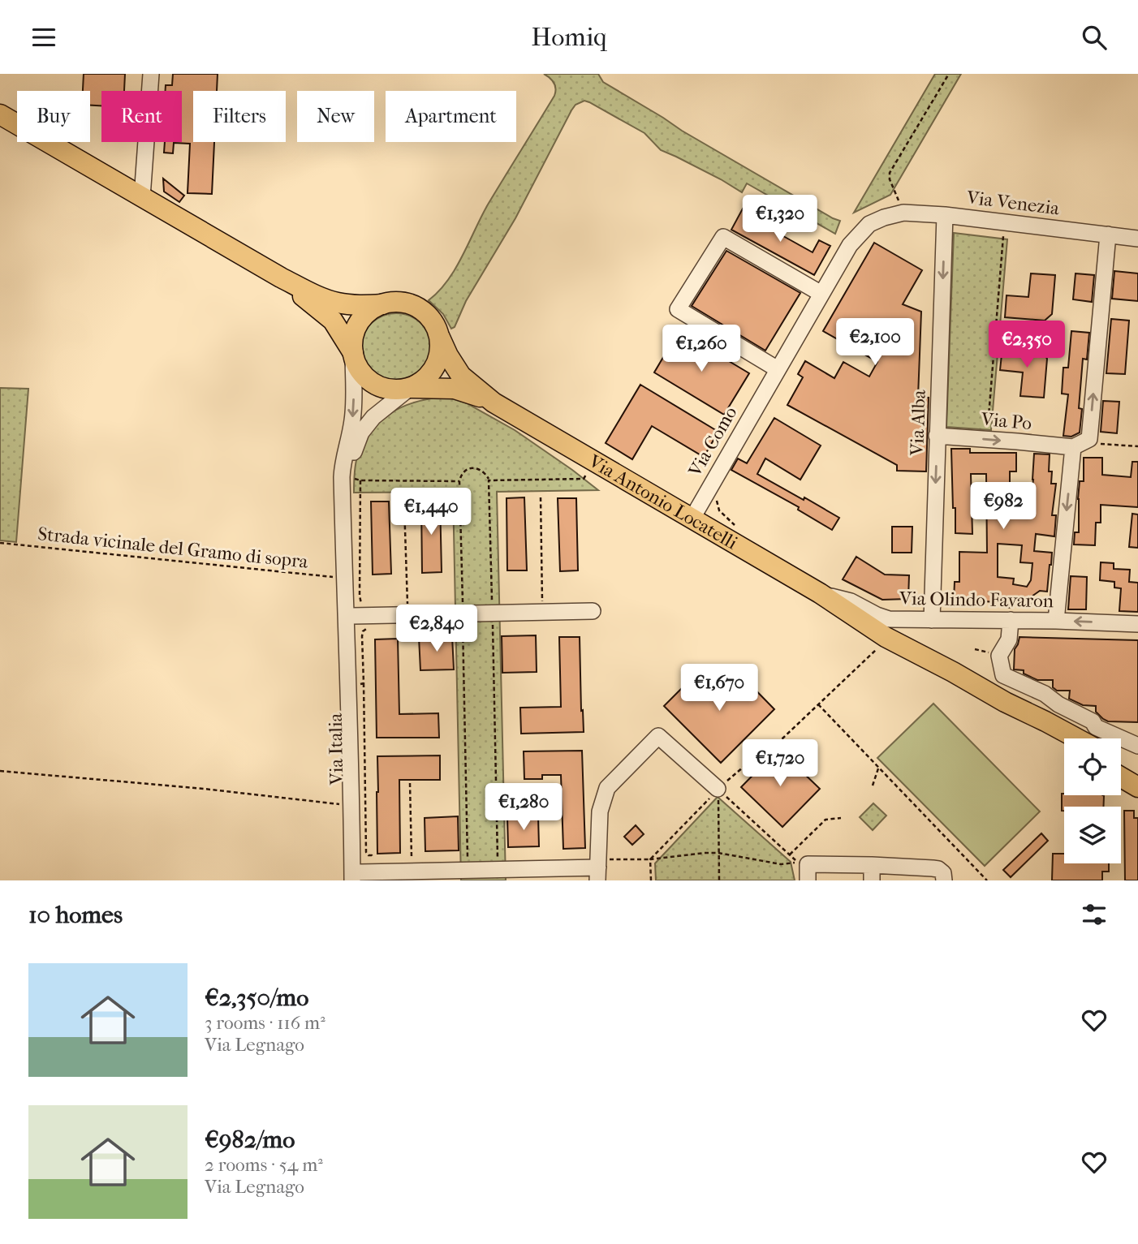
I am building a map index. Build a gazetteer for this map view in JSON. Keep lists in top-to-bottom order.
{
  "streets": {
    "main road": ["Via Antonio Locatelli"],
    "street": [
      "Via Venezia",
      "Via Po",
      "Via Alba",
      "Via Como",
      "Via Olindo Favaron",
      "Via Italia"
    ],
    "path": ["Strada vicinale del Gramo di sopra"]
  },
  "crossings": [
    ["Via Venezia", "Via Alba"],
    ["Via Venezia", "Via Como"],
    ["Via Po", "Via Alba"],
    ["Via Alba", "Via Olindo Favaron"],
    ["Via Como", "Via Antonio Locatelli"],
    ["Via Antonio Locatelli", "Via Olindo Favaron"],
    ["Via Antonio Locatelli", "Via Italia"],
    ["Strada vicinale del Gramo di sopra", "Via Italia"]
  ],
  "one_way": ["Via Po"],
  "page": {
    "header": "Homiq",
    "chip": [
      "Buy",
      "Rent",
      "Filters",
      "New",
      "Apartment"
    ],
    "price": [
      "€1,320",
      "€2,100",
      "€2,350",
      "€1,260",
      "€982",
      "€1,440",
      "€2,840",
      "€1,670",
      "€1,720",
      "€1,280"
    ],
    "heading": "10 homes",
    "list": [
      {
        "name": "€2,350/mo",
        "note": "3 rooms · 116 m² · Via Legnago"
      },
      {
        "name": "€982/mo",
        "note": "2 rooms · 54 m² · Via Legnago"
      }
    ]
  }
}
